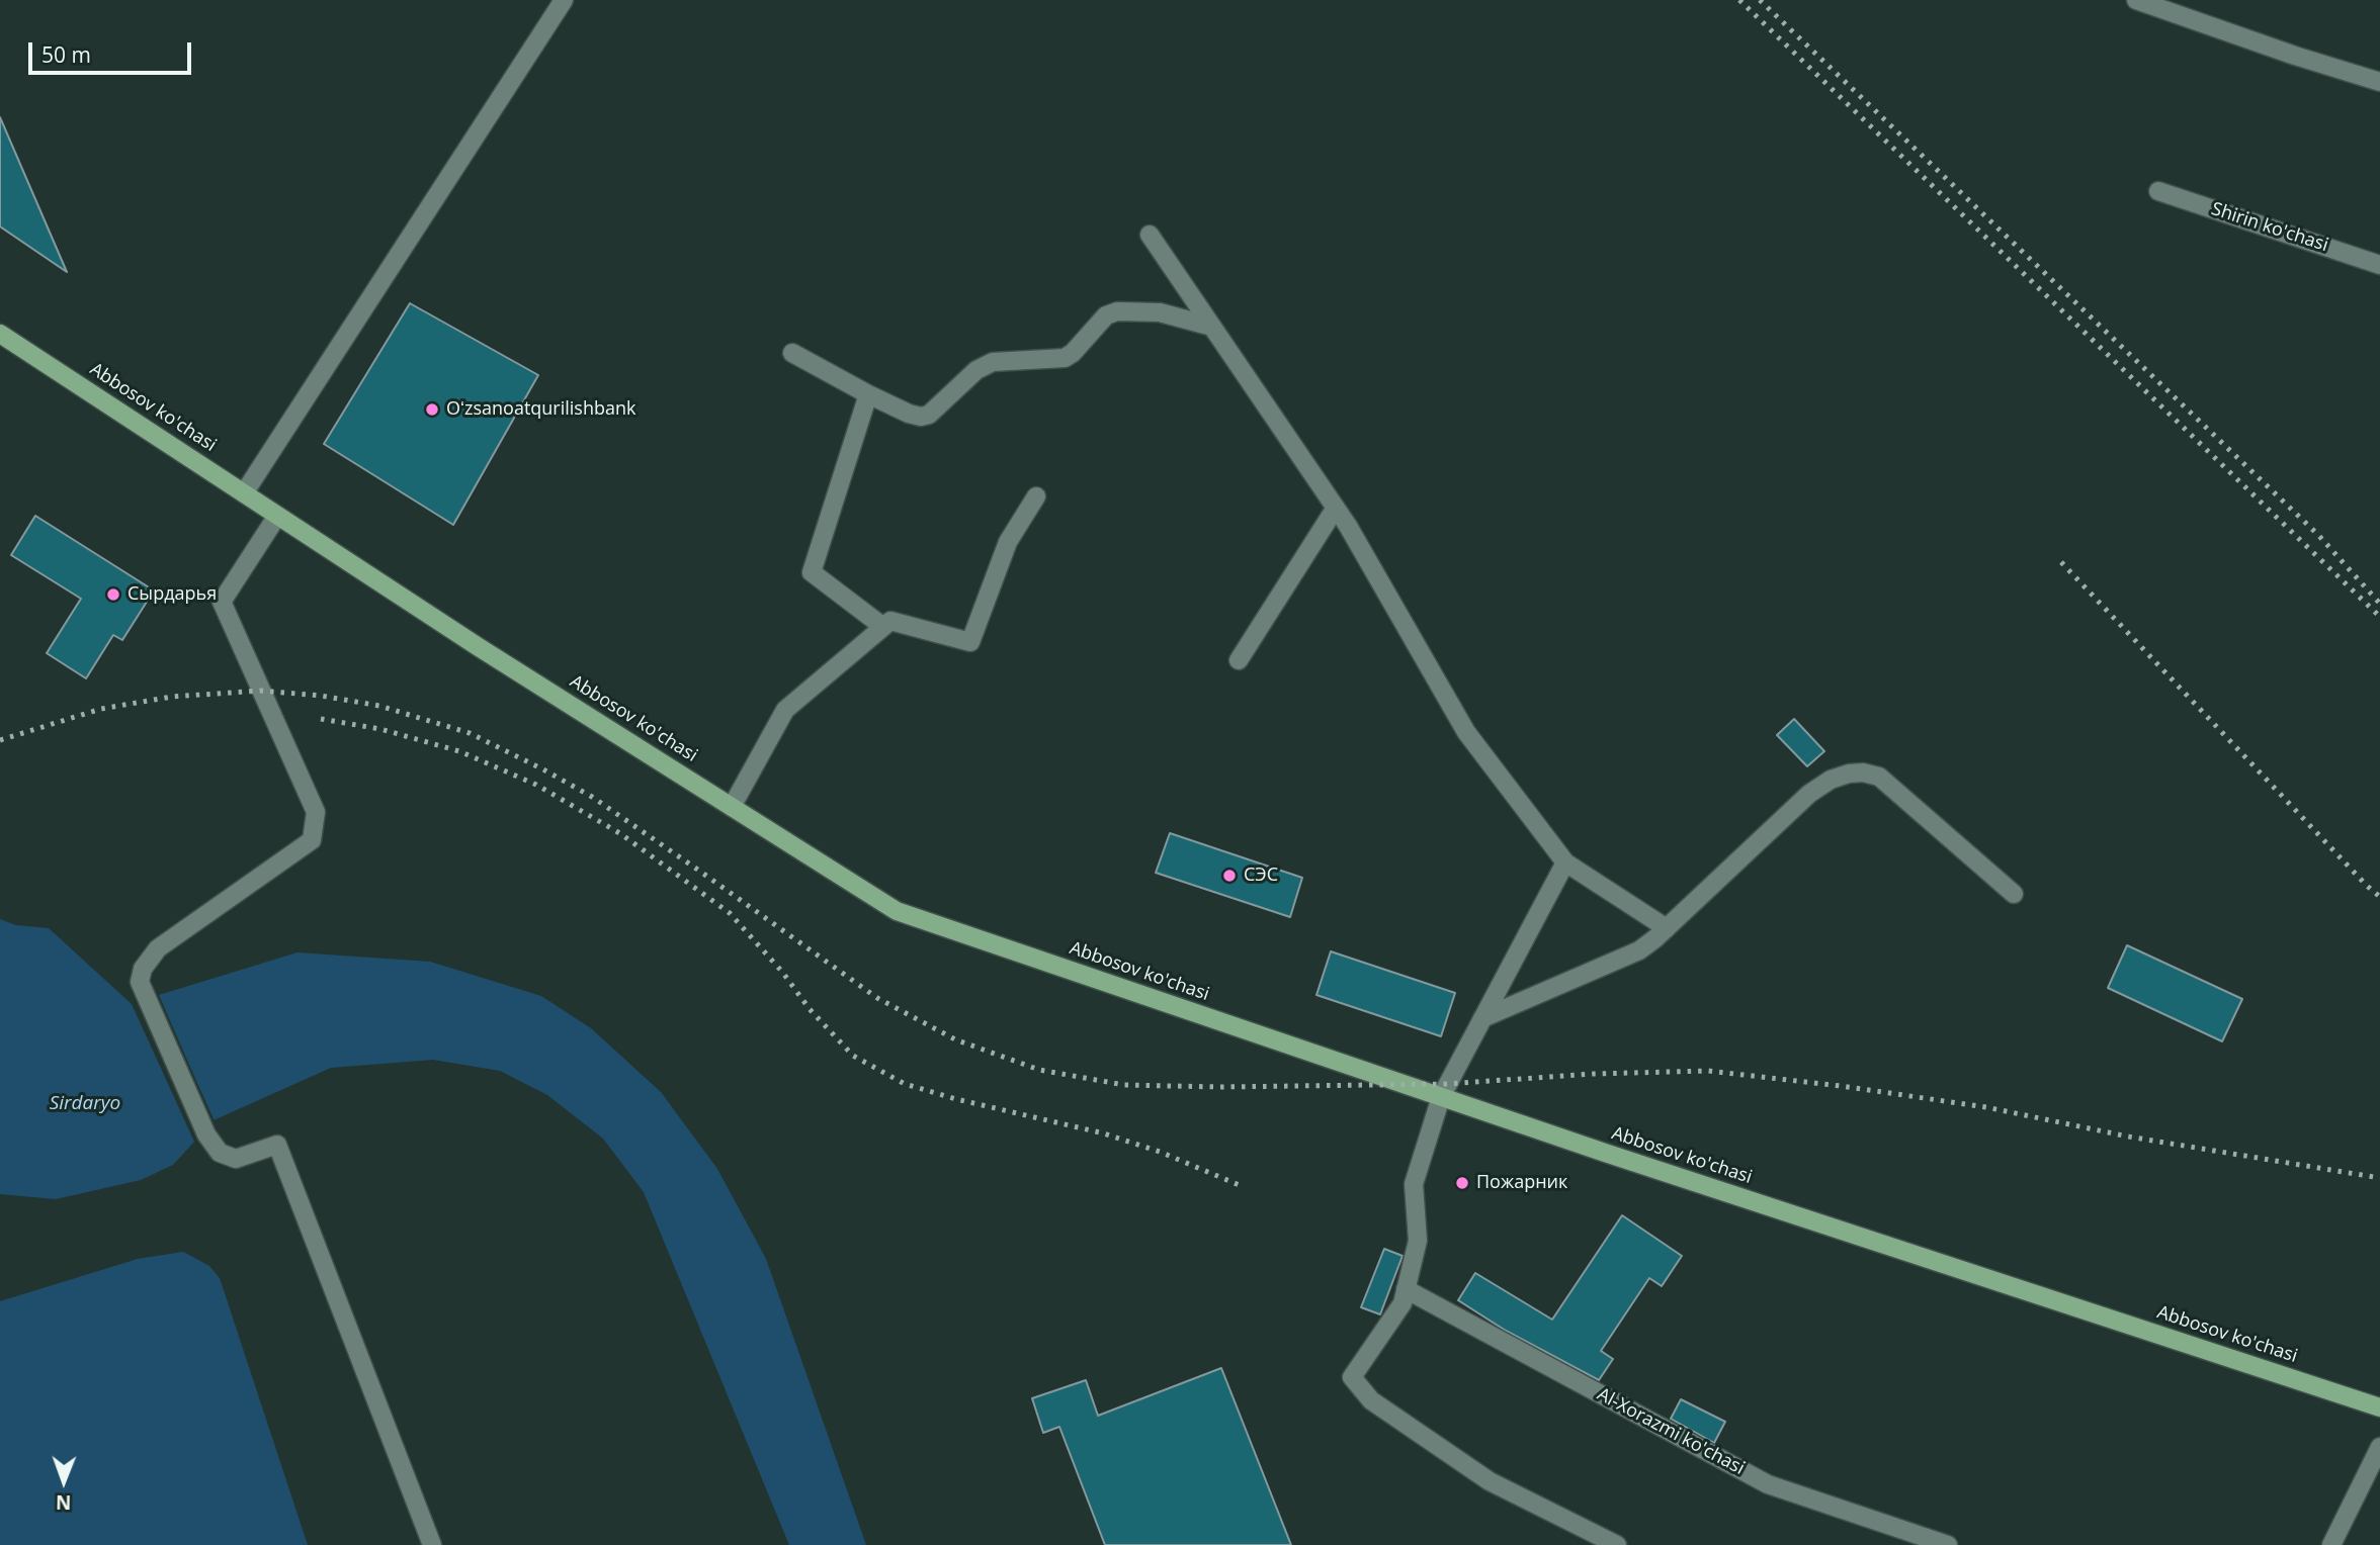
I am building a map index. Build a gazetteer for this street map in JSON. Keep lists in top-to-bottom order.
{
  "streets": {
    "main road": ["Abbosov ko'chasi"],
    "street": ["Shirin ko'chasi", "Al-Xorazmi ko'chasi"]
  },
  "water": ["Sirdaryo"],
  "places": [
    "Oʻzsanoatqurilishbank",
    "Сырдарья",
    "СЭС",
    "Пожарник"
  ],
  "scale_bar": "50 m",
  "north": "bottom"
}
